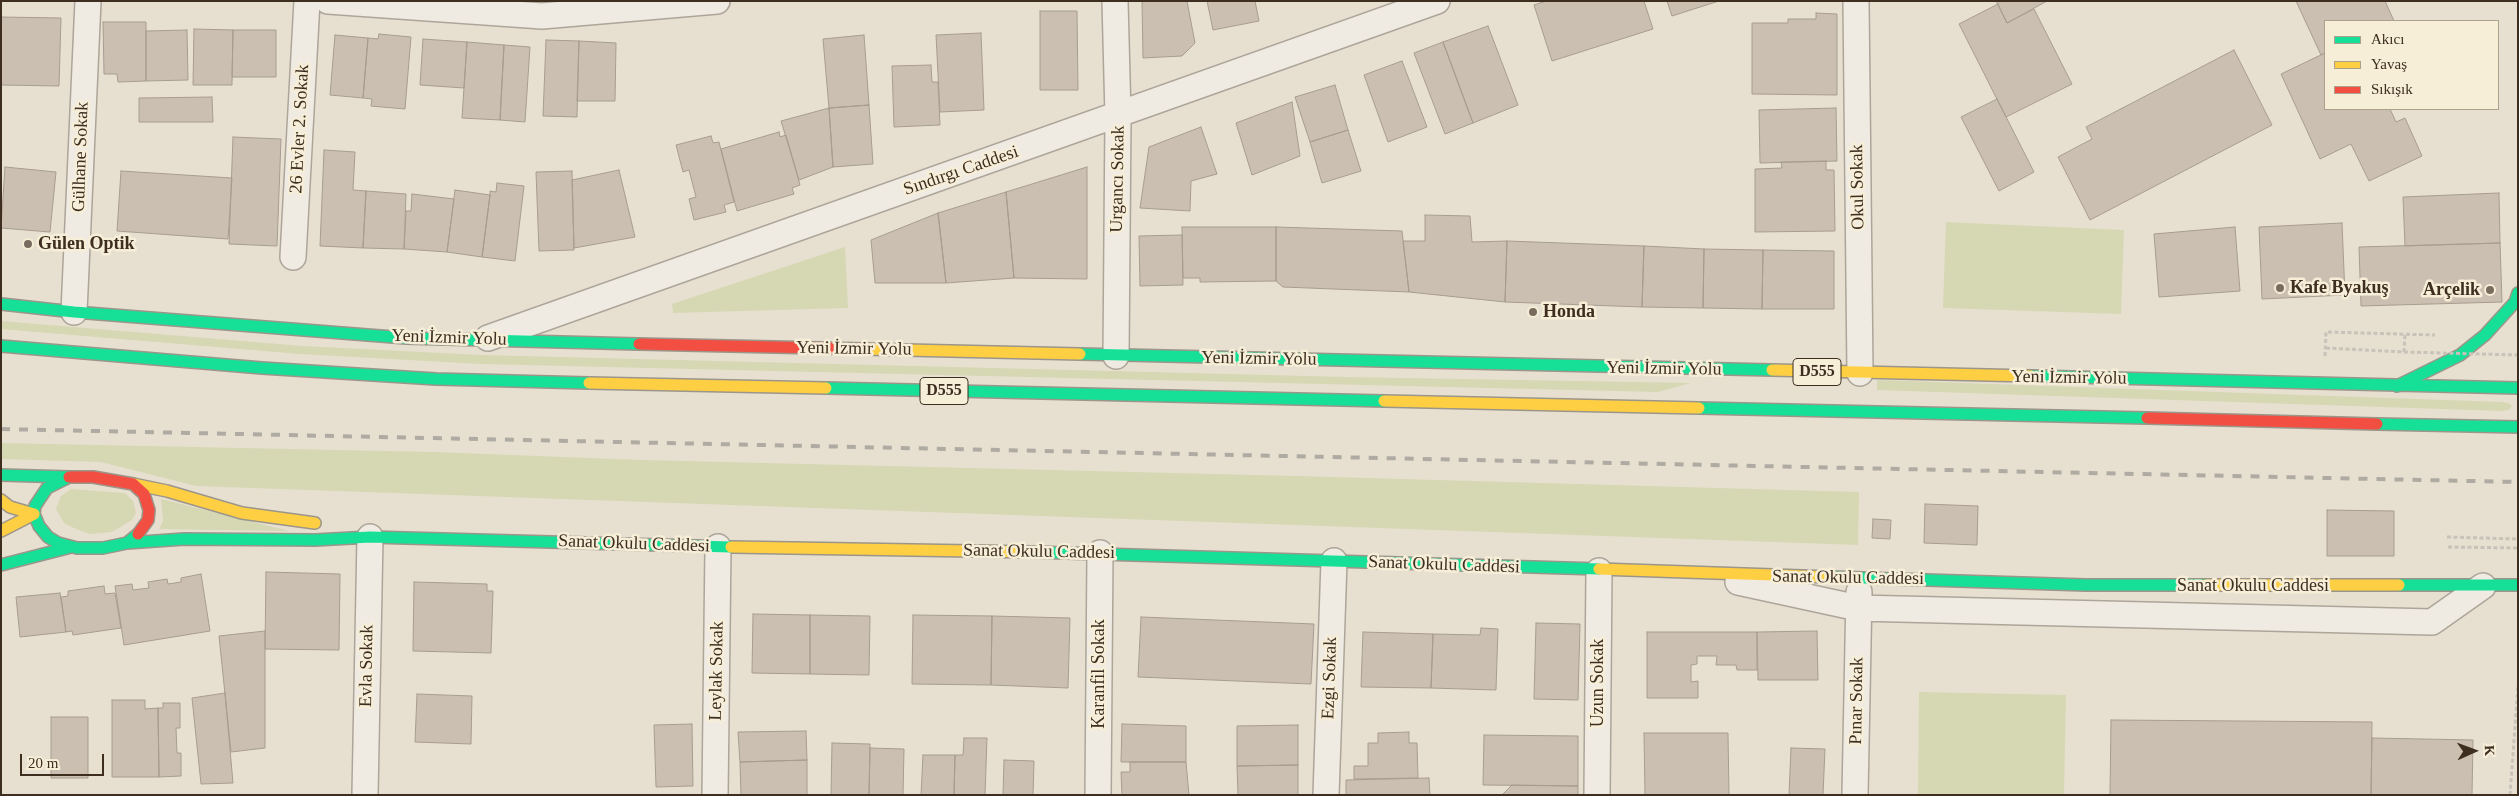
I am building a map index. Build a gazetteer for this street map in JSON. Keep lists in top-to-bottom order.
{
  "streets": {
    "main road": ["Yeni İzmir Yolu", "D555", "Sanat Okulu Caddesi"],
    "street": [
      "26 Evler 2. Sokak",
      "Gülhane Sokak",
      "Sındırgı Caddesi",
      "Urgancı Sokak",
      "Okul Sokak",
      "Evla Sokak",
      "Leylak Sokak",
      "Karanfil Sokak",
      "Ezgi Sokak",
      "Uzun Sokak",
      "Pınar Sokak"
    ]
  },
  "crossings": [
    ["Gülhane Sokak", "Yeni İzmir Yolu"],
    ["Sındırgı Caddesi", "Urgancı Sokak"],
    ["Sındırgı Caddesi", "Yeni İzmir Yolu"],
    ["Urgancı Sokak", "Yeni İzmir Yolu"],
    ["Okul Sokak", "Yeni İzmir Yolu"],
    ["Sanat Okulu Caddesi", "Evla Sokak"],
    ["Sanat Okulu Caddesi", "Leylak Sokak"],
    ["Sanat Okulu Caddesi", "Karanfil Sokak"],
    ["Sanat Okulu Caddesi", "Ezgi Sokak"],
    ["Sanat Okulu Caddesi", "Uzun Sokak"],
    ["Sanat Okulu Caddesi", "Pınar Sokak"]
  ],
  "places": [
    "Gülen Optik",
    "Kafe Byakuş",
    "Arçelik",
    "Honda"
  ],
  "legend": ["Akıcı", "Yavaş", "Sıkışık"],
  "scale_bar": "20 m",
  "north": "right"
}
